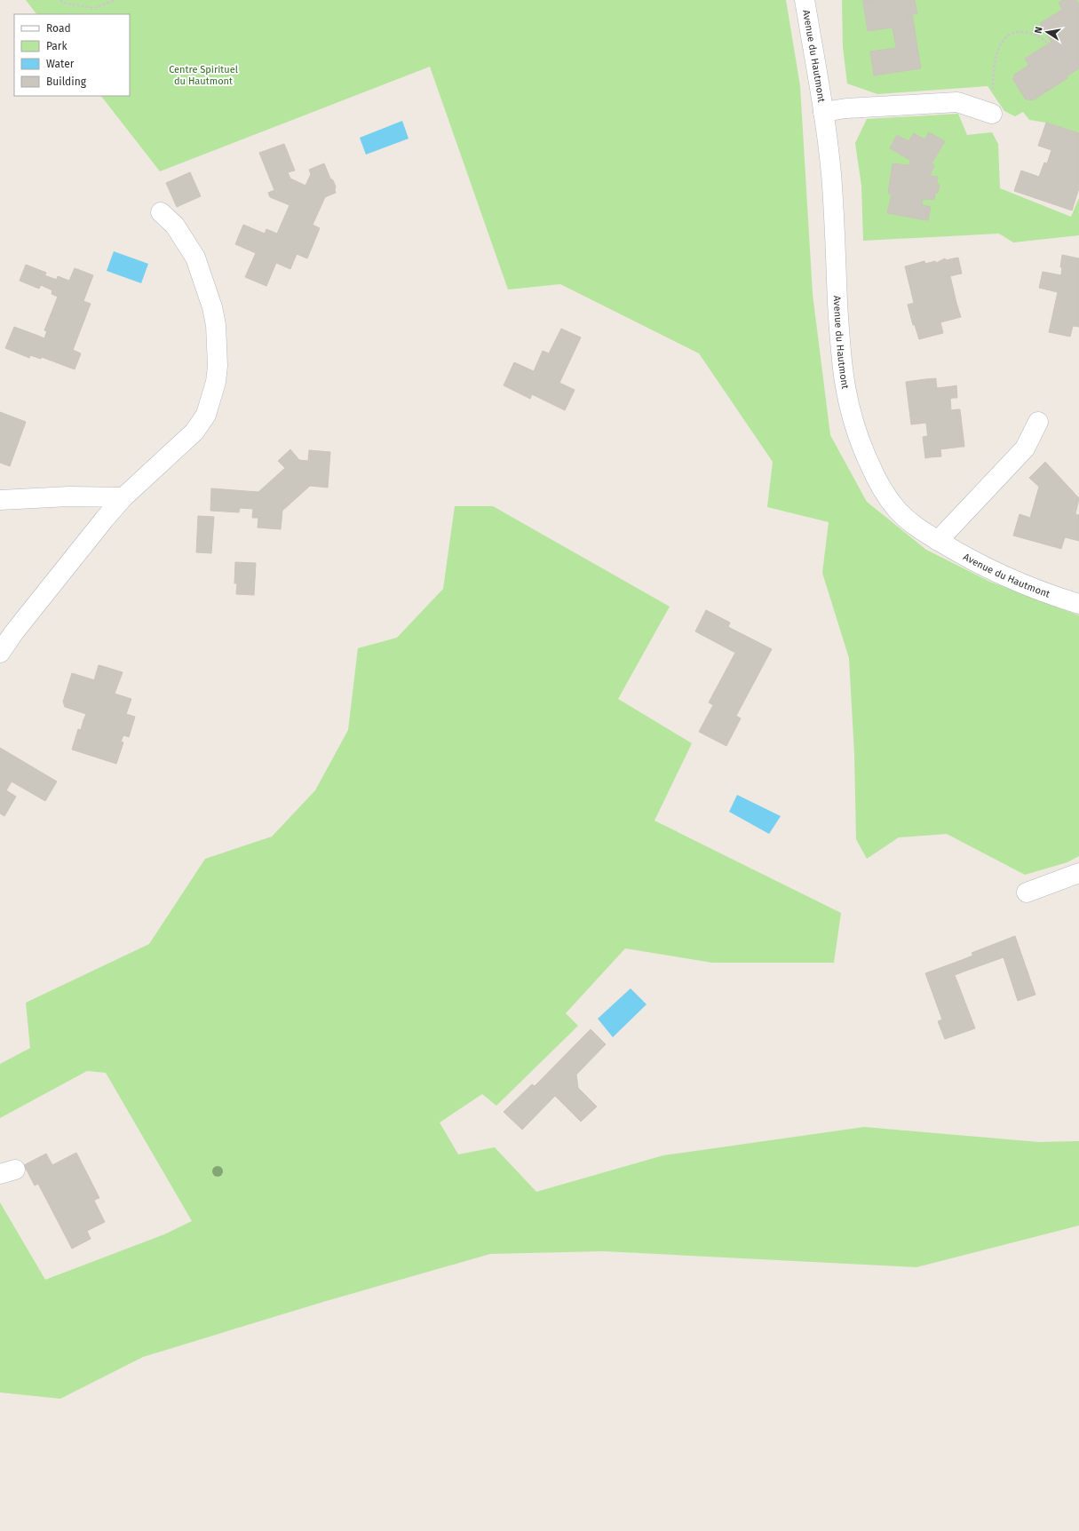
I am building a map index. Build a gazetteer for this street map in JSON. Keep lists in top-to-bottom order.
{
  "streets": {
    "street": ["Avenue du Hautmont"]
  },
  "parks": ["Centre Spirituel du Hautmont"],
  "legend": [
    "Road",
    "Park",
    "Water",
    "Building"
  ],
  "north": "left"
}
